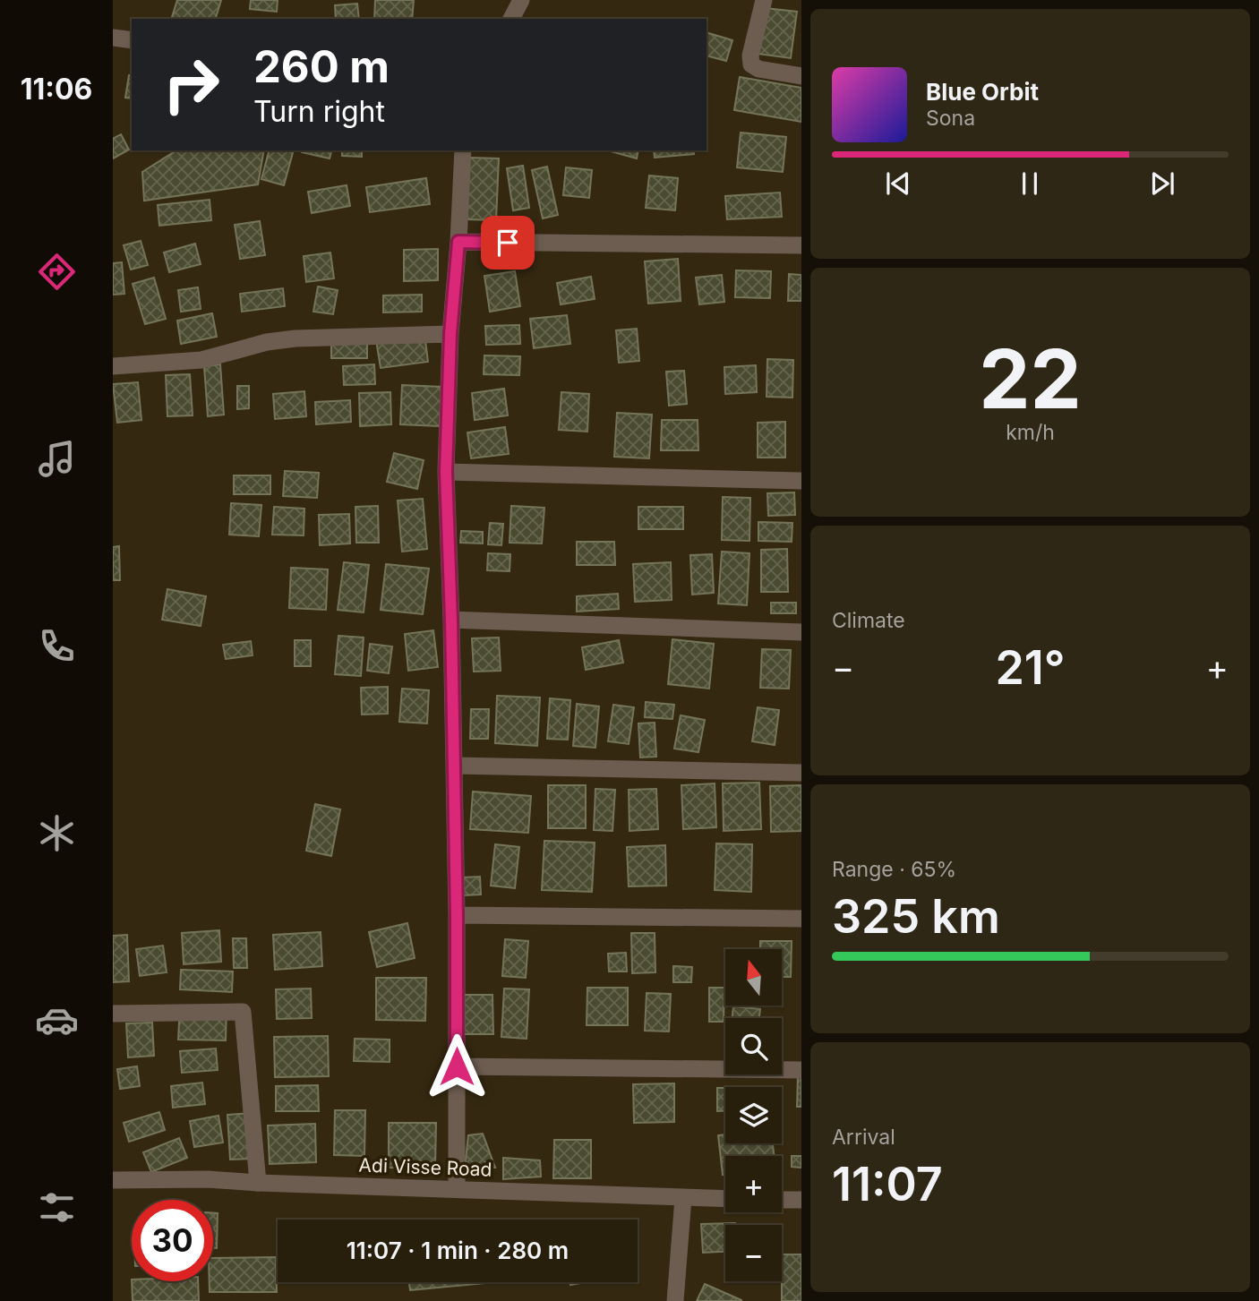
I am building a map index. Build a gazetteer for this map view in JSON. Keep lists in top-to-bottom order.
{
  "streets": {
    "street": ["Adi Visse Road"]
  },
  "north": "top",
  "page": {
    "tabs": "11:06",
    "turn": ["260 m", "Turn right"],
    "song": ["Blue Orbit", "Sona"],
    "tile": [
      ["22", "km/h"],
      "Climate",
      ["Range · 65%", "325 km"],
      ["Arrival", "11:07"]
    ],
    "heat": ["−", "21°", "+"],
    "map_buttons": ["+", "−"],
    "limit": "30",
    "trip": "11:07 · 1 min · 280 m"
  }
}
